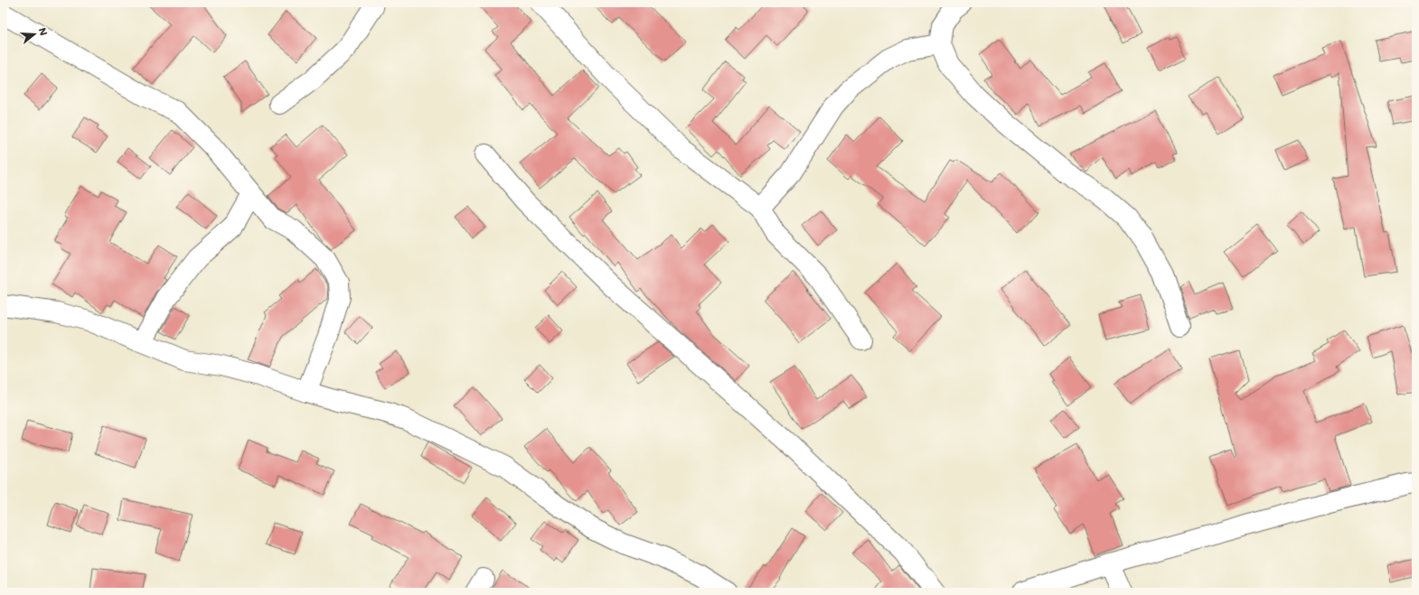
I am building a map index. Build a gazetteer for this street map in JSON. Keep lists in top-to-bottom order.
{
  "north": "right"
}
